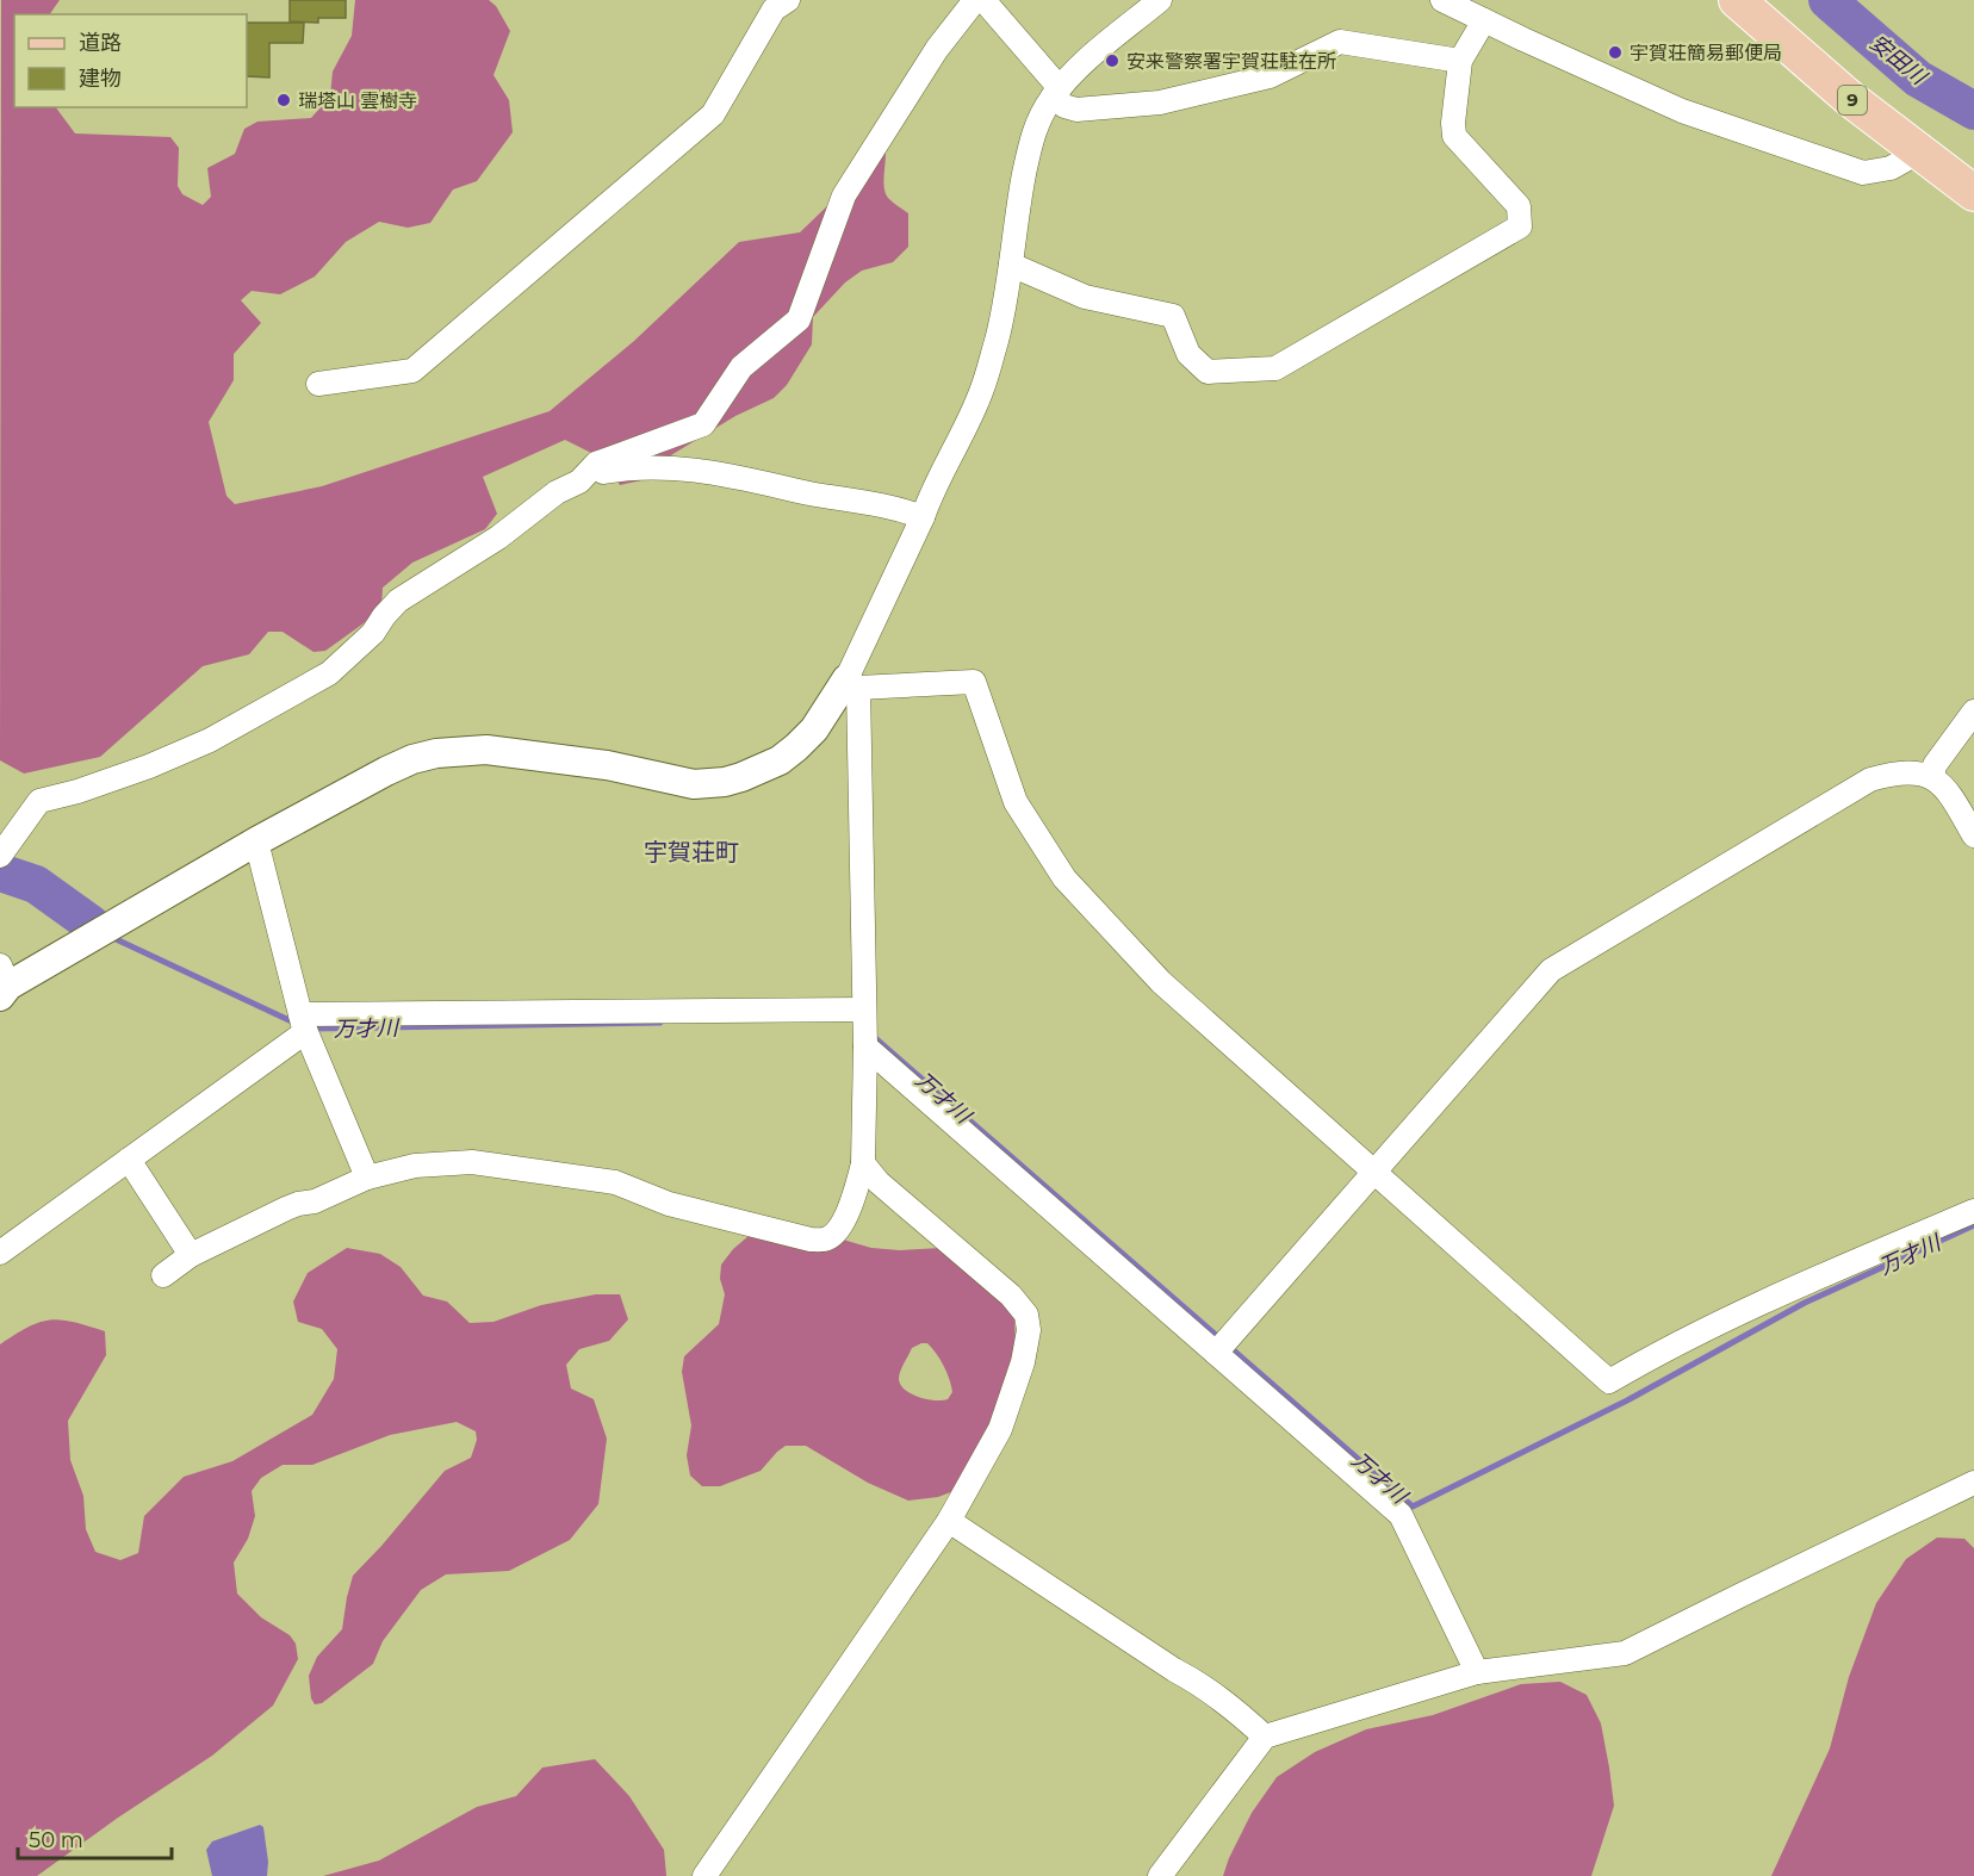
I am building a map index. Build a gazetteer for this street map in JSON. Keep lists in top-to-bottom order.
{
  "streets": {
    "main road": ["9"]
  },
  "districts": ["宇賀荘町"],
  "water": ["安田川", "万才川"],
  "places": ["宇賀荘簡易郵便局", "安来警察署宇賀荘駐在所", "瑞塔山 雲樹寺"],
  "legend": ["道路", "建物"],
  "scale_bar": "50 m"
}
